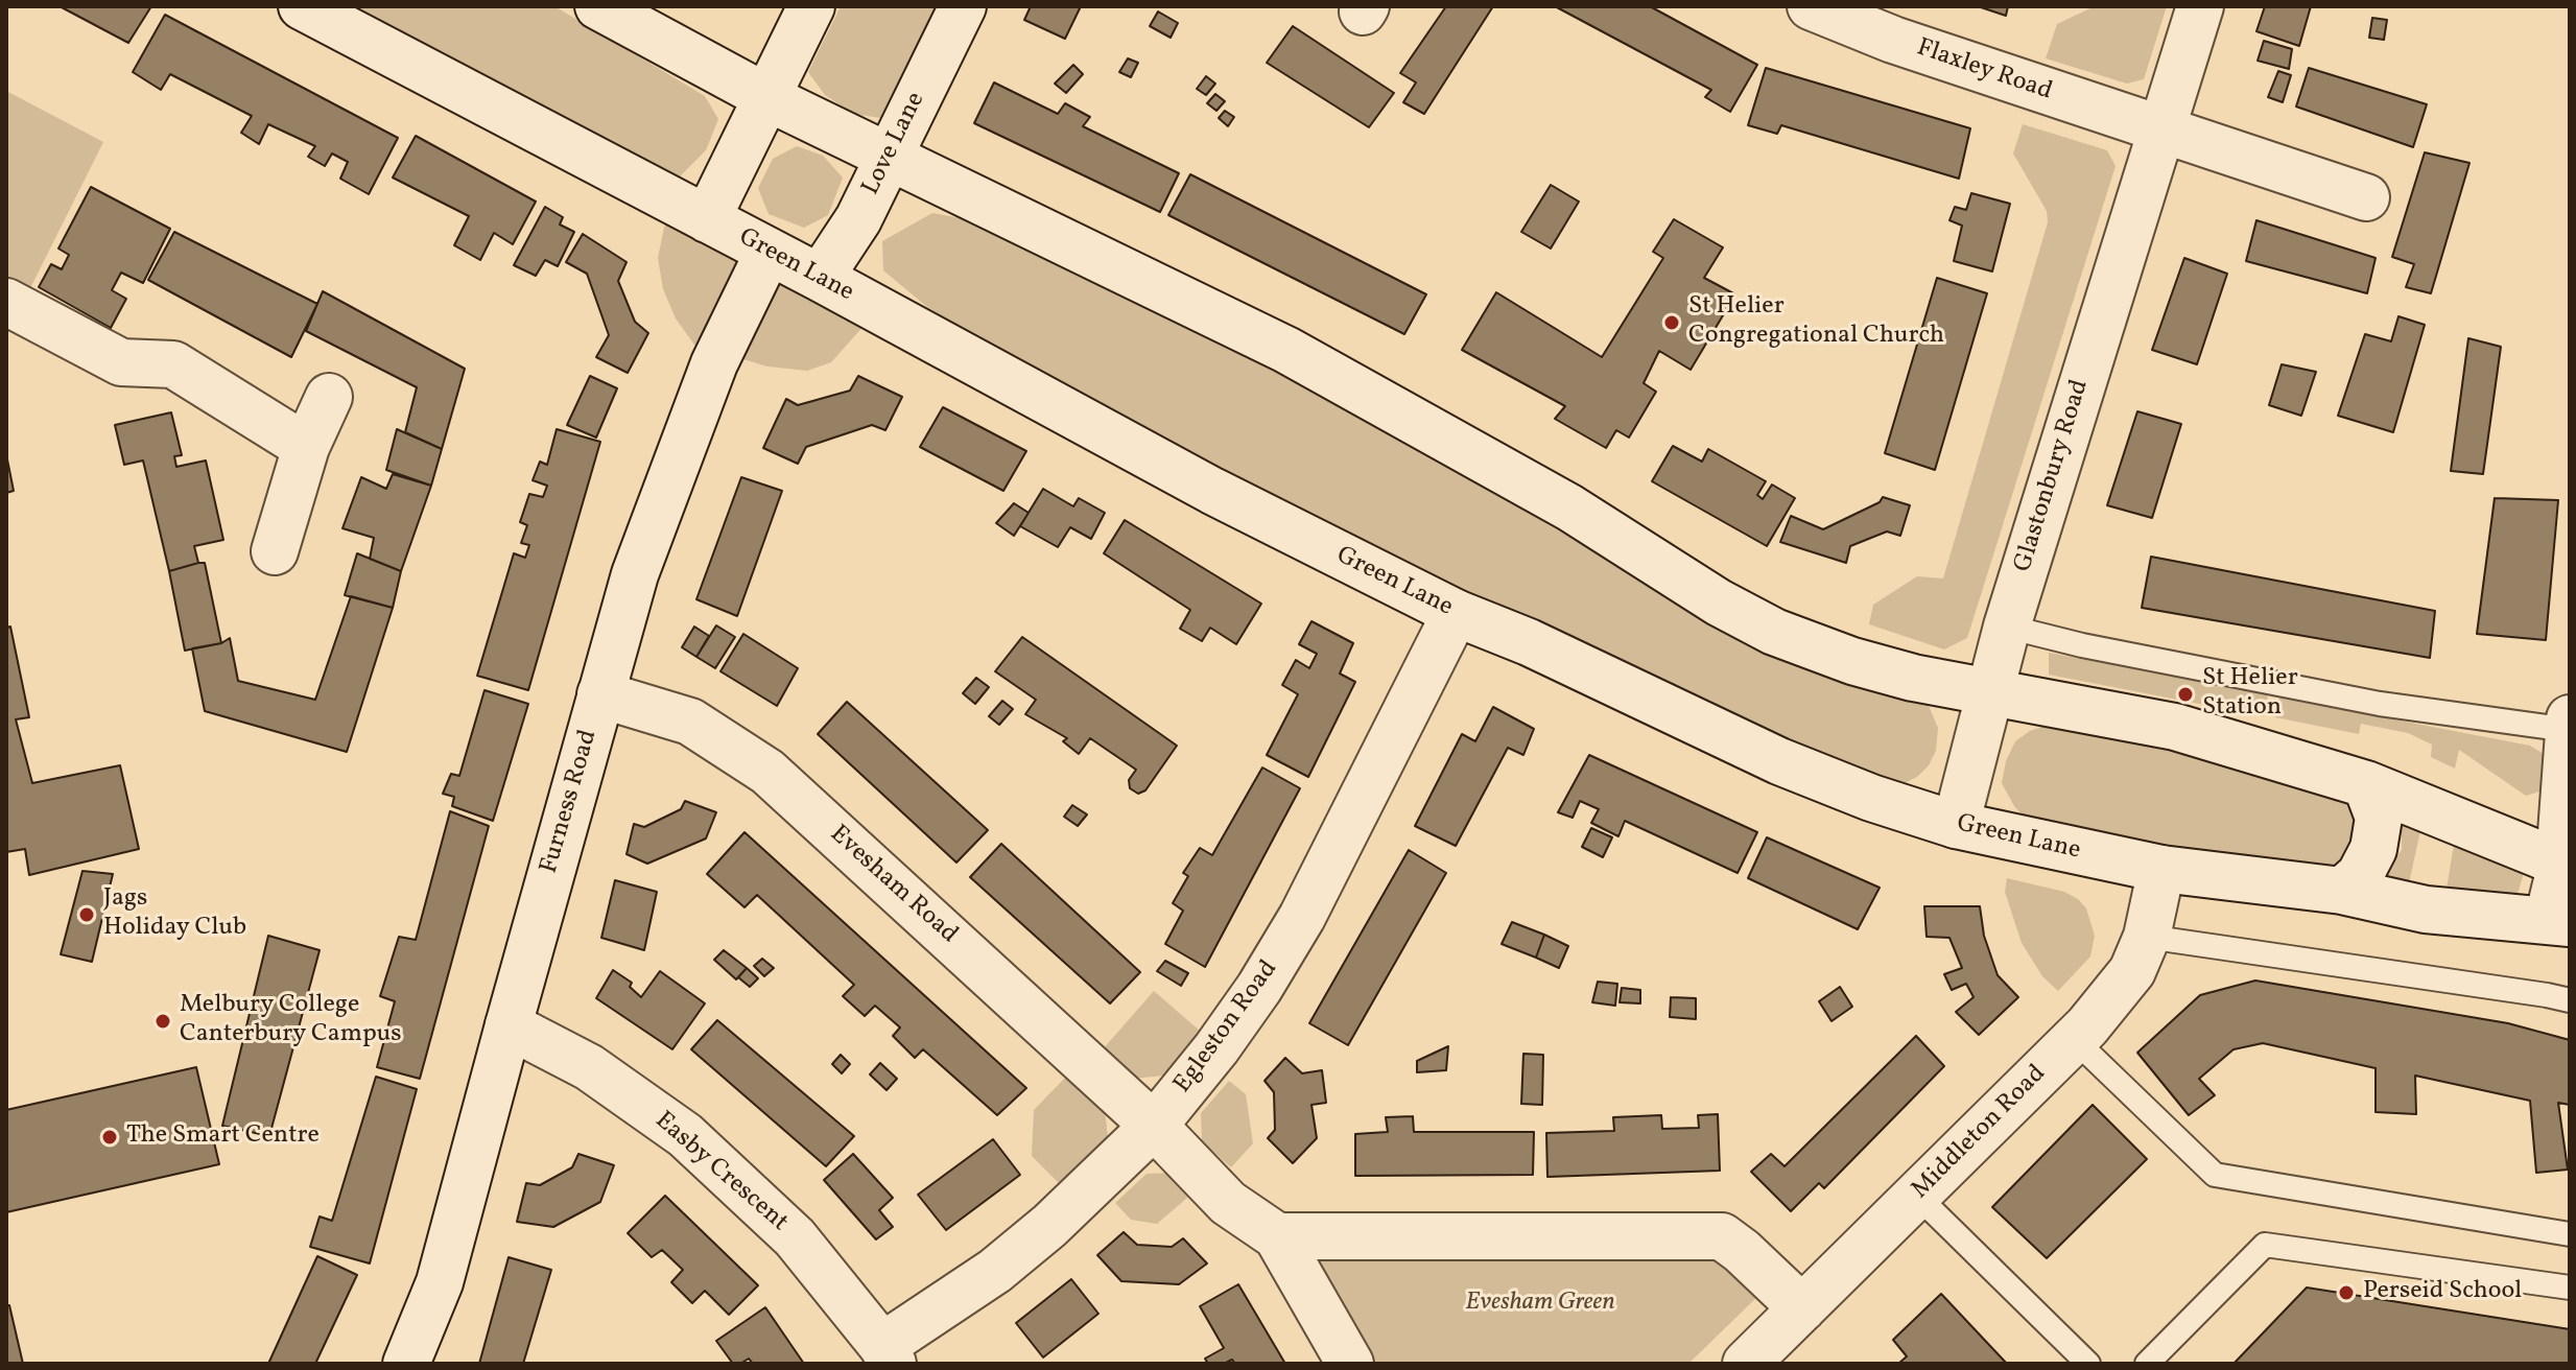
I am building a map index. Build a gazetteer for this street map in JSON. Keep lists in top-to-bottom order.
{
  "streets": {
    "street": [
      "Flaxley Road",
      "Love Lane",
      "Green Lane",
      "Glastonbury Road",
      "Furness Road",
      "Evesham Road",
      "Egleston Road",
      "Middleton Road",
      "Easby Crescent"
    ]
  },
  "crossings": [
    ["Flaxley Road", "Glastonbury Road"],
    ["Love Lane", "Green Lane"],
    ["Green Lane", "Glastonbury Road"],
    ["Green Lane", "Furness Road"],
    ["Green Lane", "Egleston Road"],
    ["Green Lane", "Middleton Road"],
    ["Furness Road", "Evesham Road"],
    ["Furness Road", "Easby Crescent"],
    ["Evesham Road", "Egleston Road"],
    ["Egleston Road", "Easby Crescent"]
  ],
  "parks": ["Evesham Green"],
  "places": [
    "St Helier Congregational Church",
    "St Helier Station",
    "Jags Holiday Club",
    "Melbury College Canterbury Campus",
    "The Smart Centre",
    "Perseid School"
  ]
}
